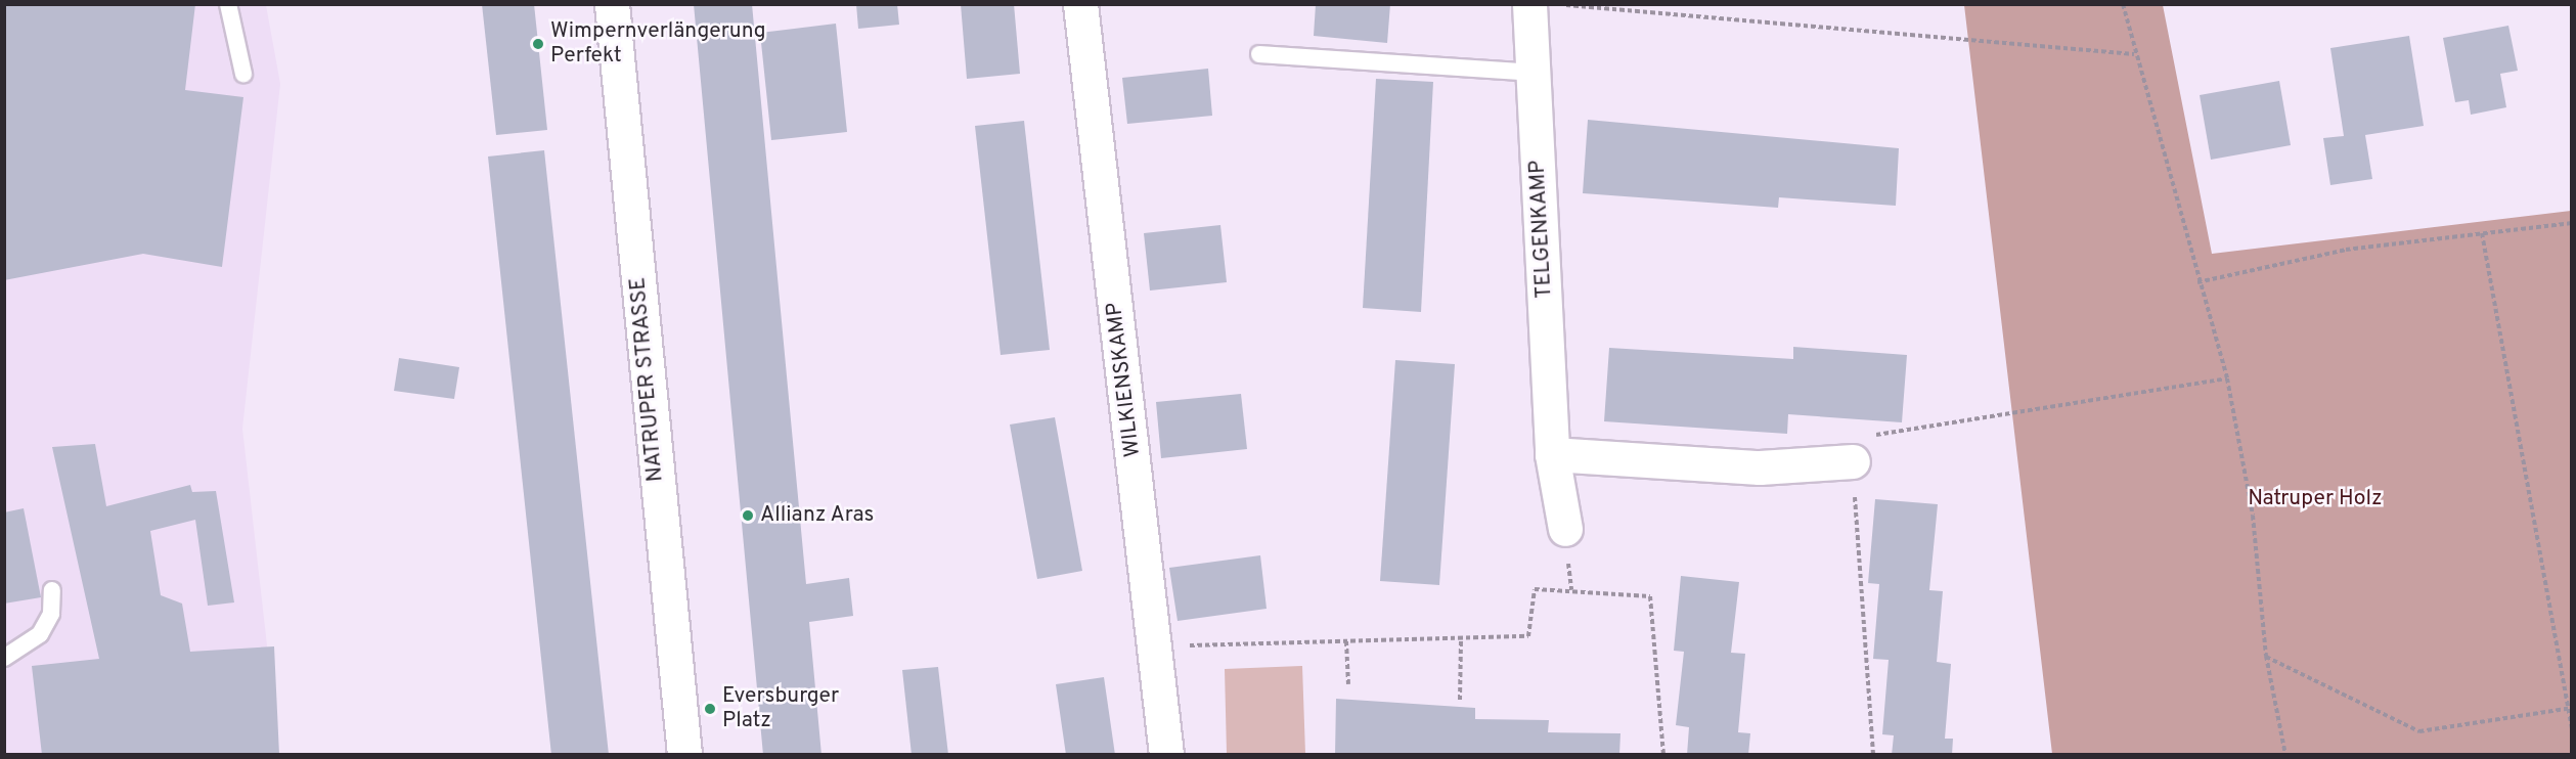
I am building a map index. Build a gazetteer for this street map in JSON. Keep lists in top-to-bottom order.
{
  "streets": {
    "street": ["TELGENKAMP", "NATRUPER STRASSE", "WILKIENSKAMP"]
  },
  "parks": ["Natruper Holz"],
  "places": ["Wimpernverlängerung Perfekt", "Allianz Aras", "Eversburger Platz"]
}
